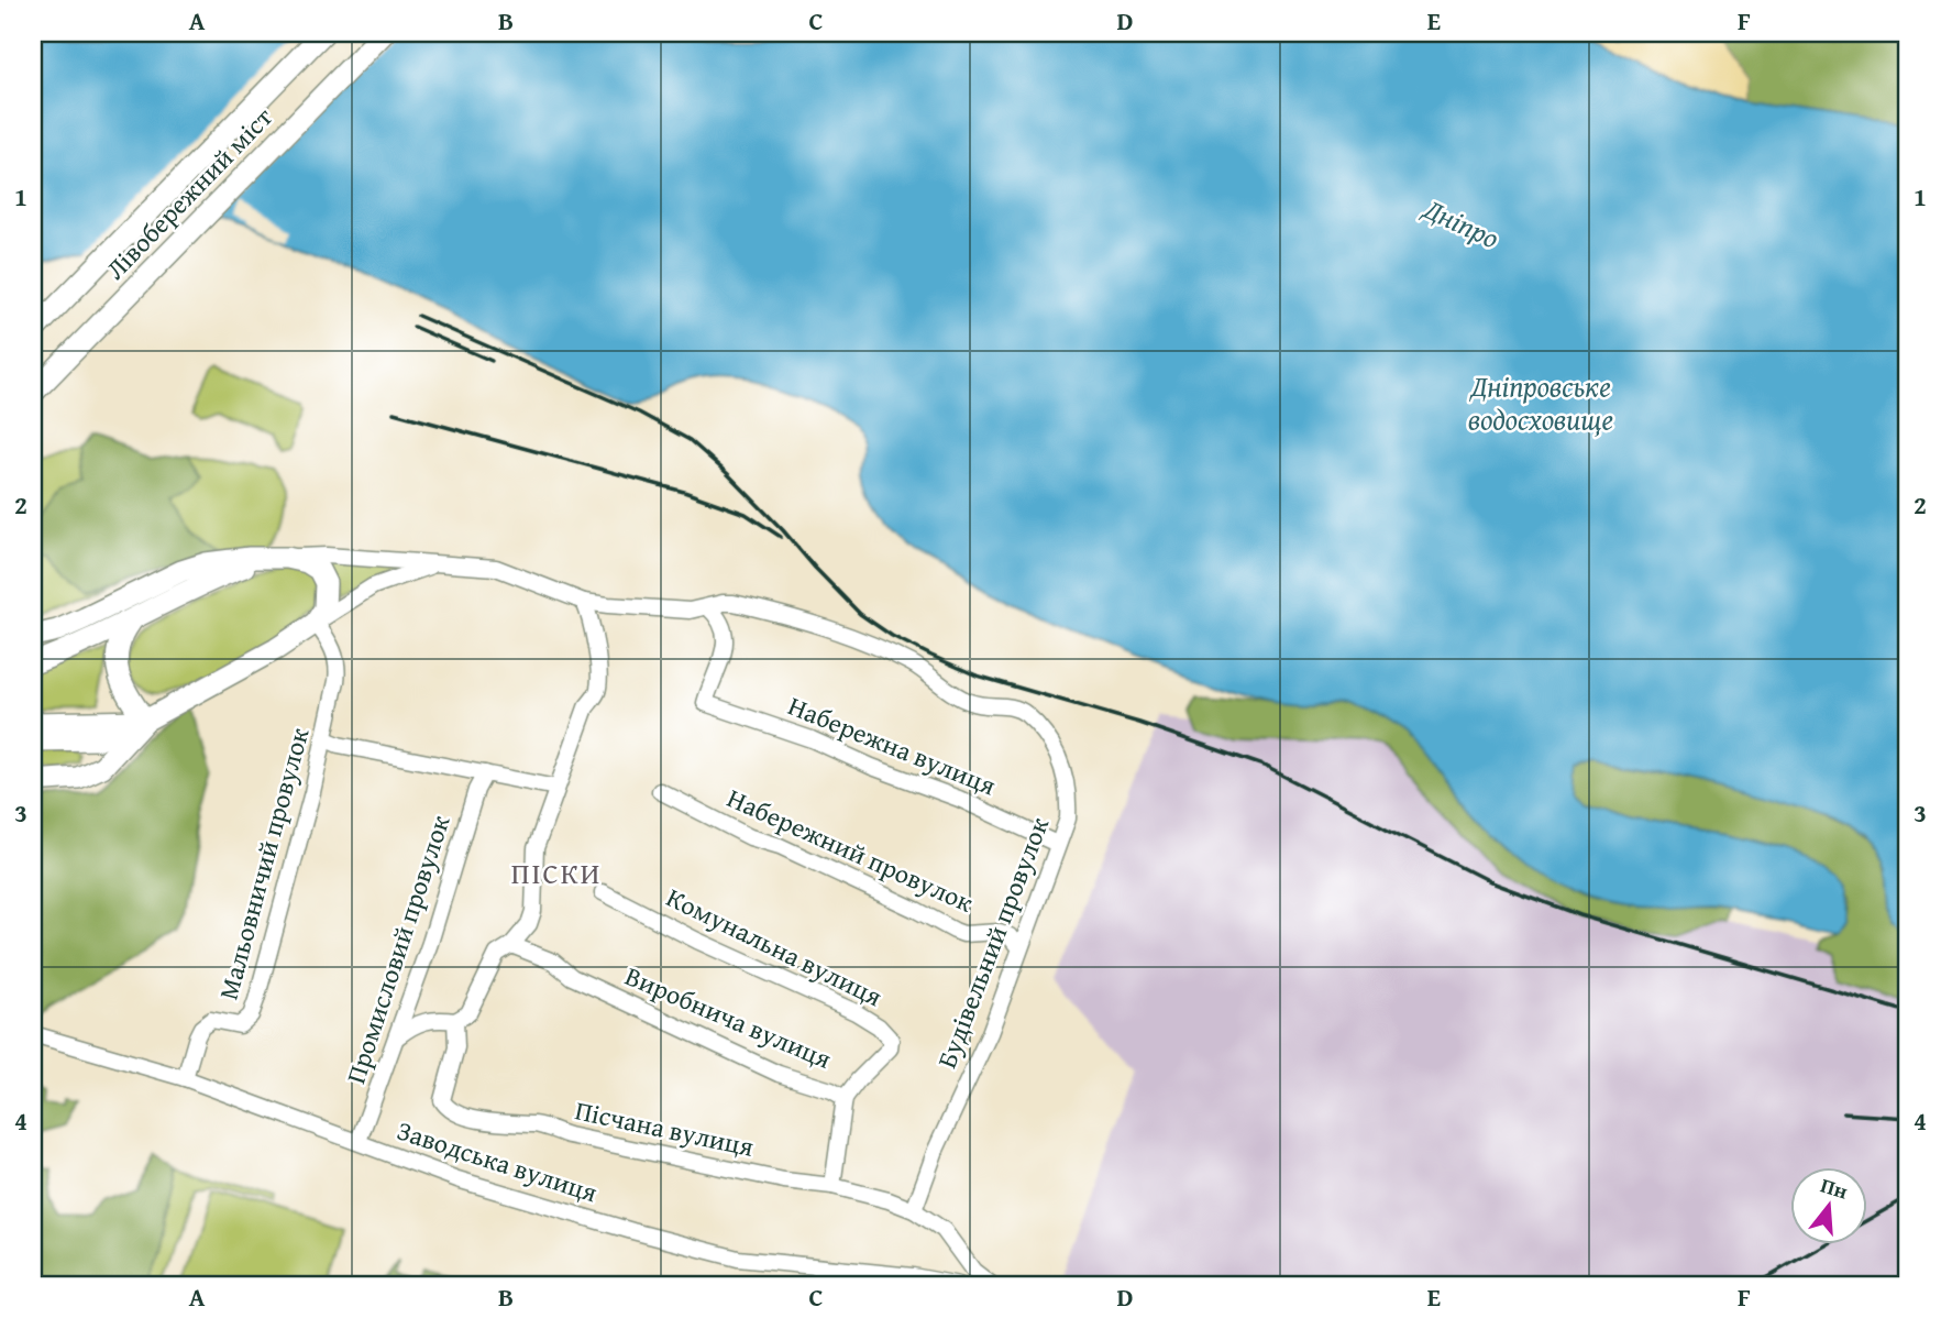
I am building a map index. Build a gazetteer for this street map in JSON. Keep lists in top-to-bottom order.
{
  "streets": {
    "main road": ["Лівобережний міст"],
    "street": [
      "Набережна вулиця",
      "Набережний провулок",
      "Мальовничий провулок",
      "Будівельний провулок",
      "Комунальна вулиця",
      "Промисловий провулок",
      "Виробнича вулиця",
      "Пісчана вулиця",
      "Заводська вулиця"
    ]
  },
  "crossings": [
    ["Набережна вулиця", "Будівельний провулок"],
    ["Набережний провулок", "Будівельний провулок"],
    ["Мальовничий провулок", "Заводська вулиця"],
    ["Будівельний провулок", "Пісчана вулиця"],
    ["Комунальна вулиця", "Виробнича вулиця"],
    ["Промисловий провулок", "Заводська вулиця"],
    ["Виробнича вулиця", "Пісчана вулиця"]
  ],
  "districts": ["ПІСКИ"],
  "water": ["Дніпро", "Дніпровське водосховище"],
  "north": "top",
  "grid": {
    "columns": [
      "A",
      "B",
      "C",
      "D",
      "E",
      "F"
    ],
    "rows": [
      "1",
      "2",
      "3",
      "4"
    ]
  }
}
